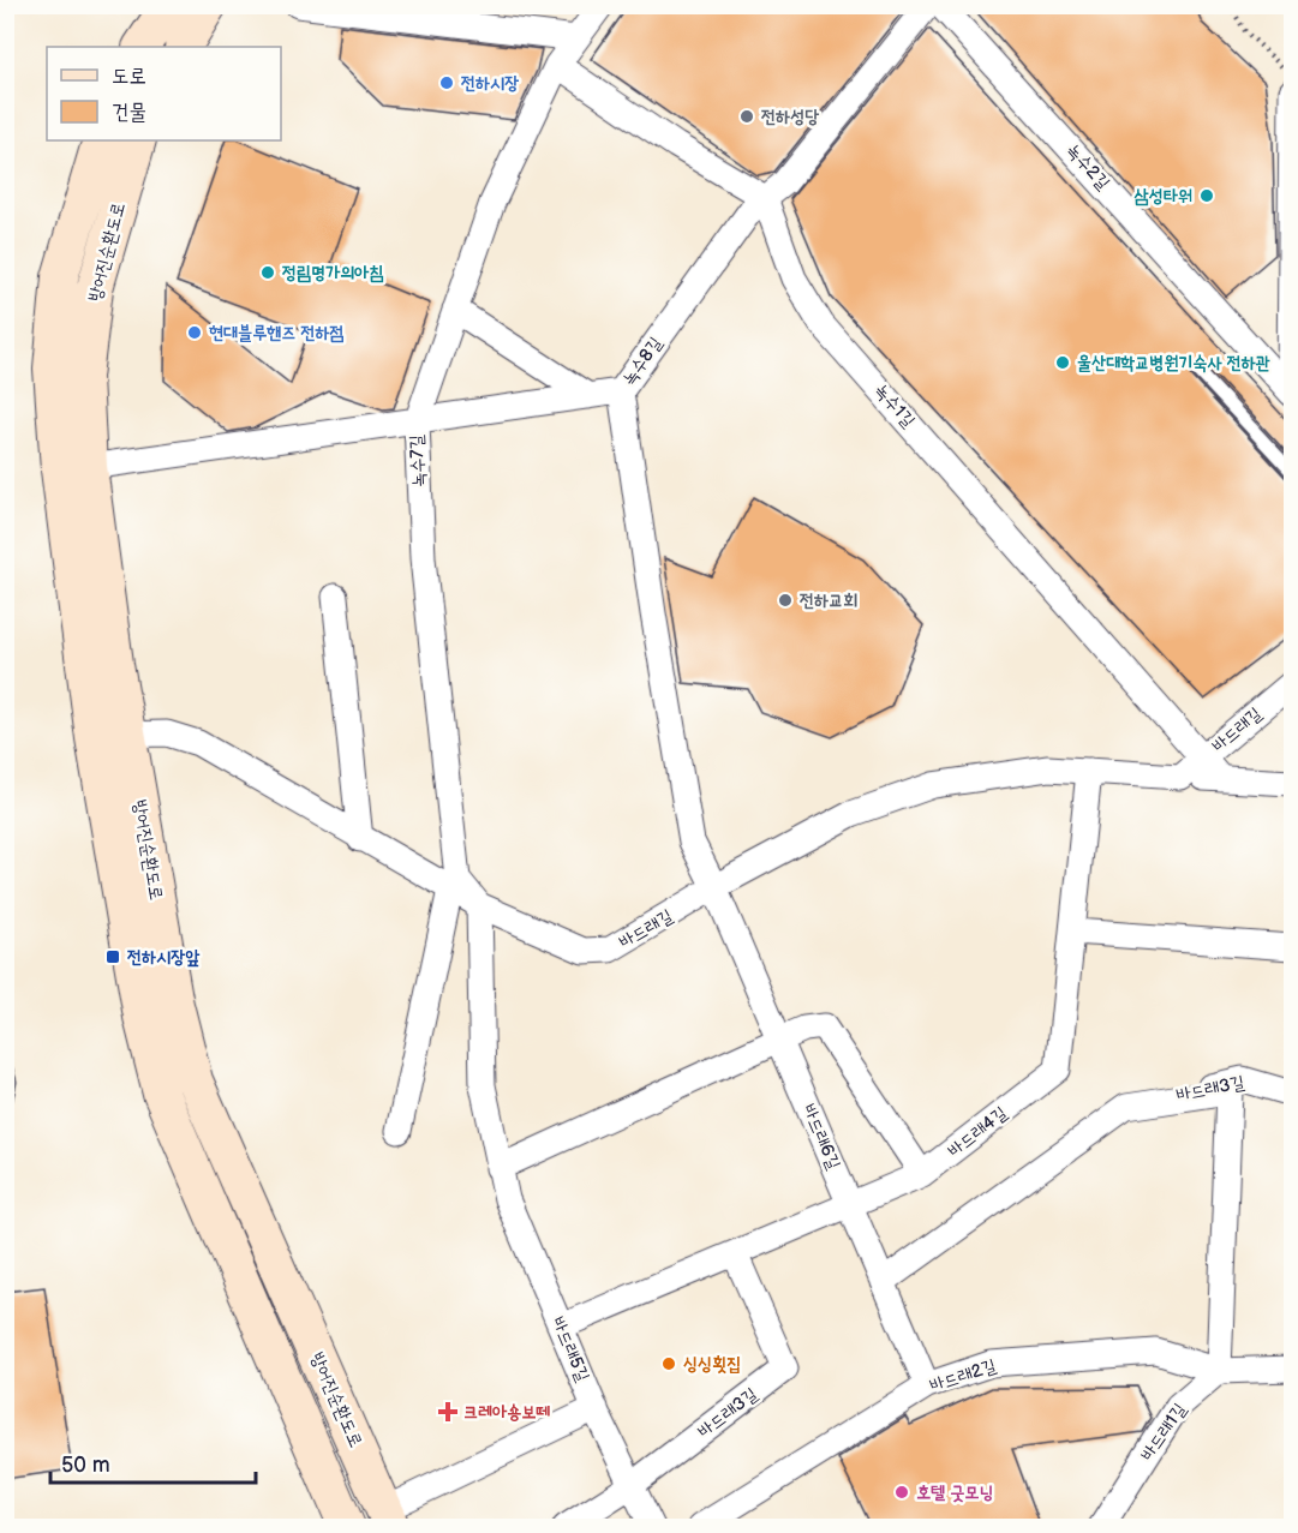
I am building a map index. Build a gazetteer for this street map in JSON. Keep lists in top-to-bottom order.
{
  "streets": {
    "main road": ["방어진순환도로"],
    "street": [
      "녹수2길",
      "녹수8길",
      "녹수1길",
      "녹수7길",
      "바드래길",
      "바드래3길",
      "바드래4길",
      "바드래6길",
      "바드래5길",
      "바드래2길",
      "바드래1길"
    ]
  },
  "crossings": [
    ["방어진순환도로", "바드래길"],
    ["녹수8길", "녹수1길"],
    ["녹수8길", "바드래길"],
    ["녹수8길", "바드래6길"],
    ["녹수1길", "바드래길"],
    ["녹수7길", "바드래길"],
    ["녹수7길", "바드래5길"],
    ["바드래길", "바드래4길"],
    ["바드래길", "바드래6길"],
    ["바드래길", "바드래5길"],
    ["바드래3길", "바드래4길"],
    ["바드래3길", "바드래6길"],
    ["바드래3길", "바드래5길"],
    ["바드래3길", "바드래2길"],
    ["바드래3길", "바드래1길"],
    ["바드래4길", "바드래6길"],
    ["바드래4길", "바드래5길"],
    ["바드래6길", "바드래2길"],
    ["바드래2길", "바드래1길"]
  ],
  "places": {
    "other": [
      "전하시장",
      "전하성당",
      "삼성타워",
      "정림명가의아침",
      "현대블루핸즈 전하점",
      "울산대학교병원기숙사 전하관",
      "전하교회",
      "싱싱횟집",
      "호텔 굿모닝"
    ],
    "transit": ["전하시장앞"],
    "health": ["크레아숑보떼"]
  },
  "legend": ["도로", "건물"],
  "scale_bar": "50 m"
}
